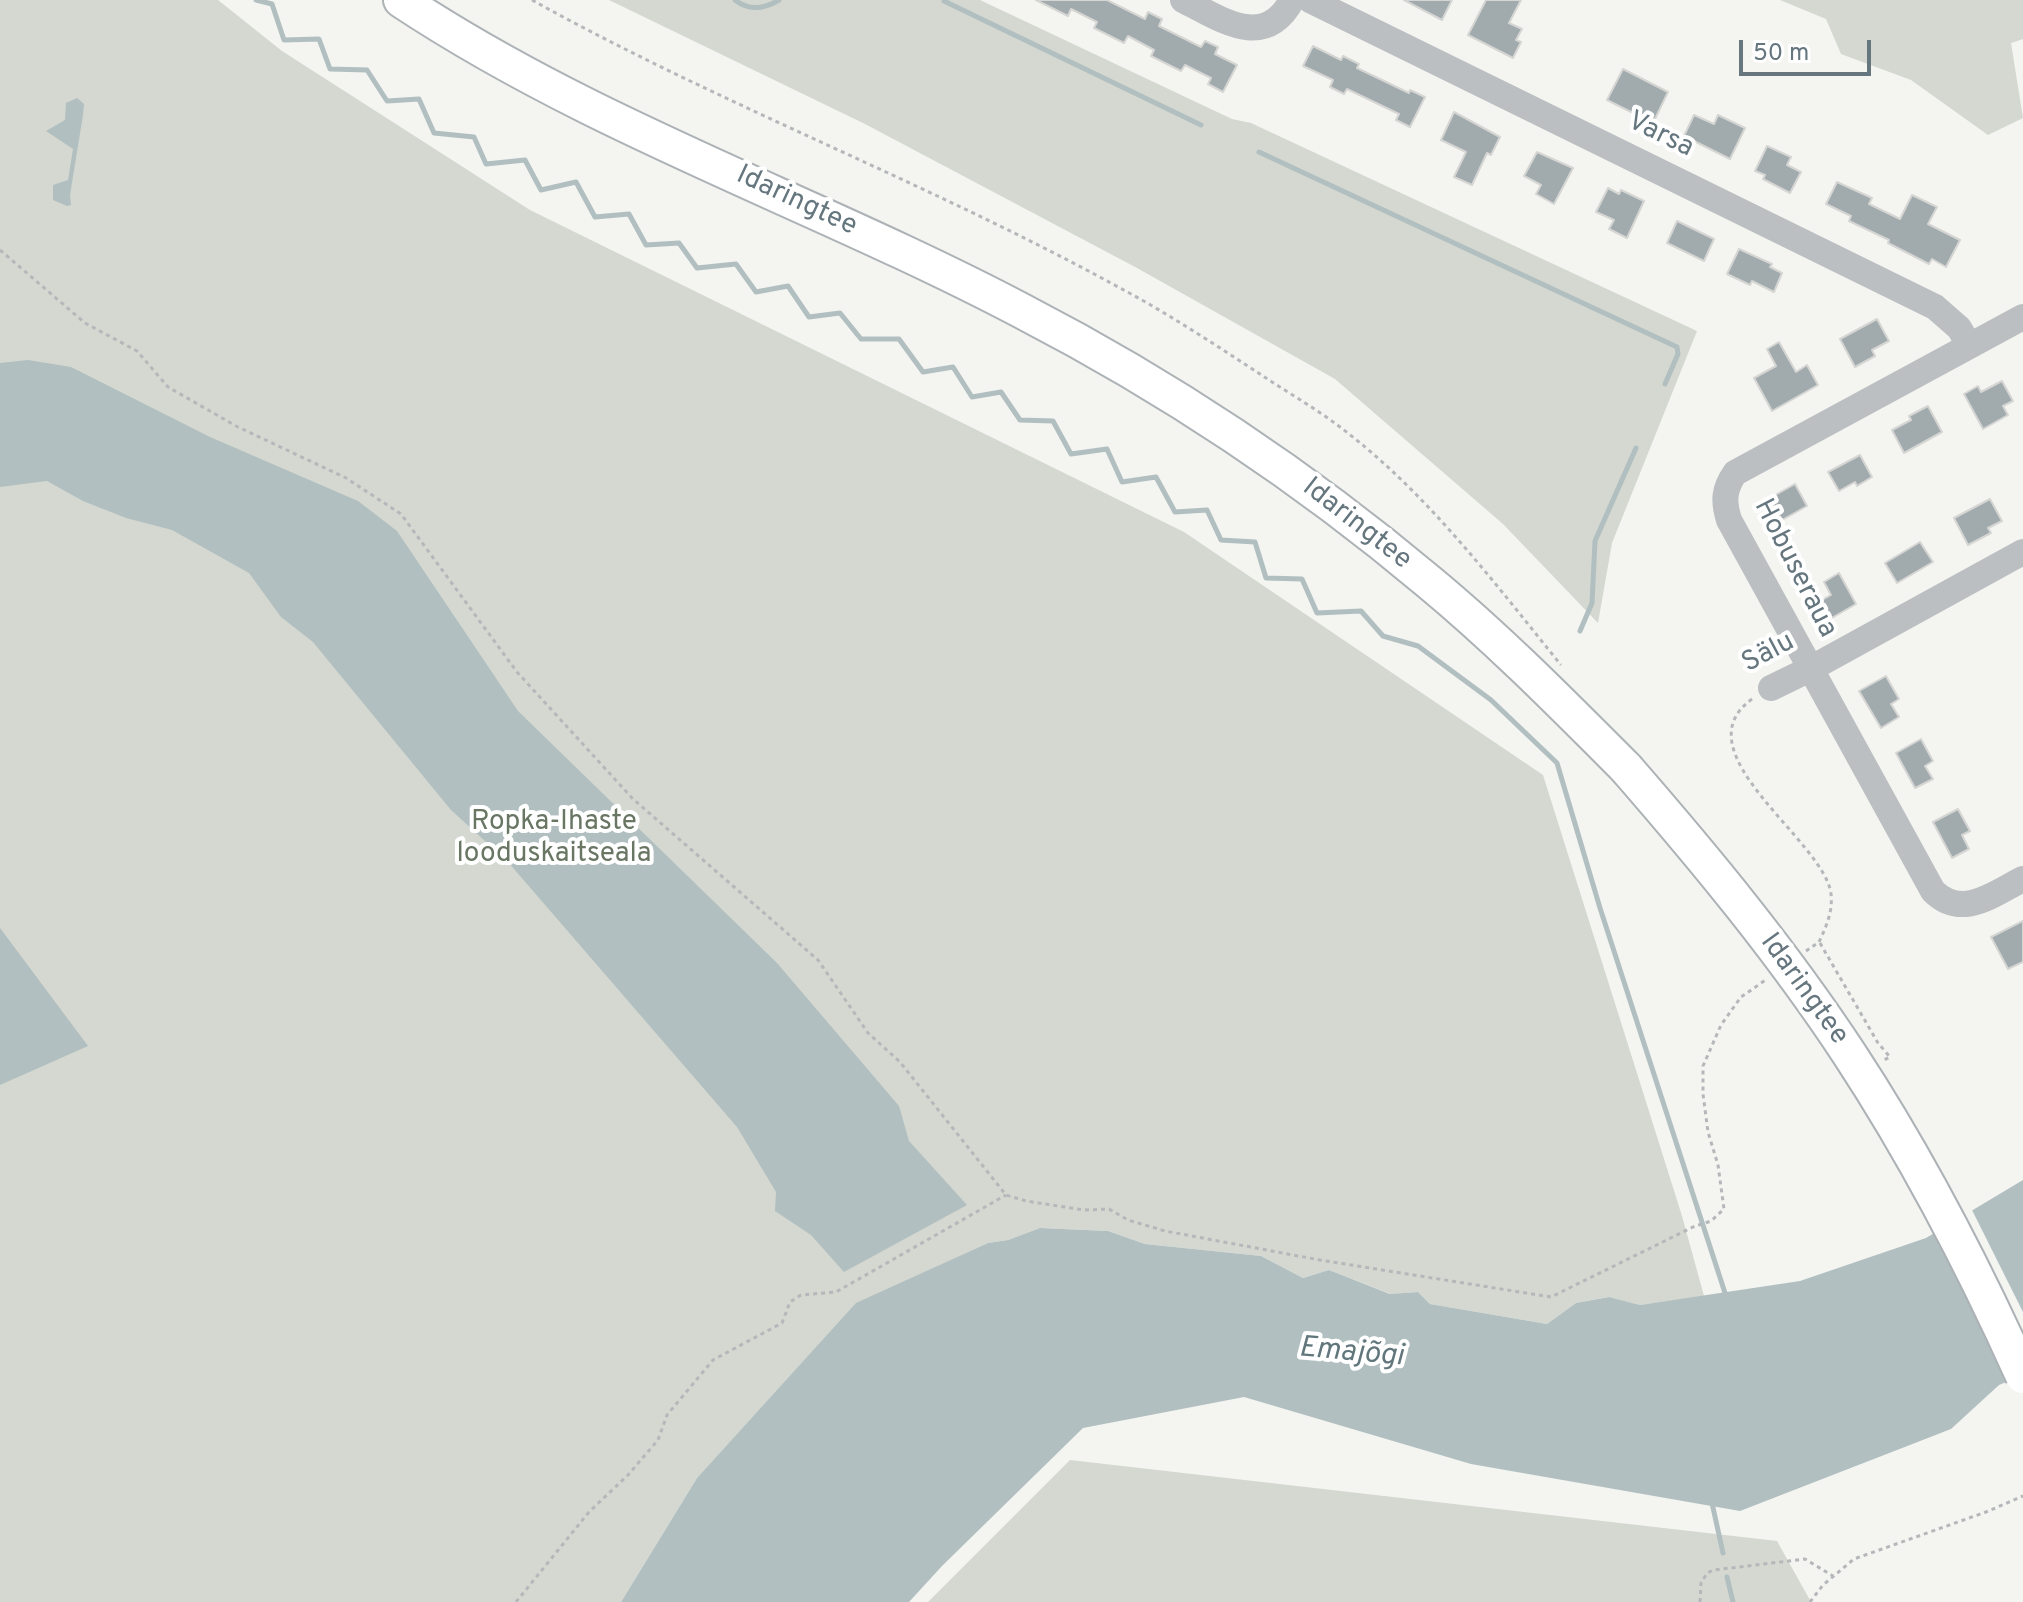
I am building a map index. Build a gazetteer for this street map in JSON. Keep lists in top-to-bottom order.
{
  "streets": {
    "main road": ["Idaringtee"],
    "street": ["Varsa", "Hobuseraua", "Sälu"]
  },
  "crossings": [
    ["Varsa", "Hobuseraua"],
    ["Hobuseraua", "Sälu"]
  ],
  "water": ["Emajõgi"],
  "parks": ["Ropka-Ihaste looduskaitseala"],
  "scale_bar": "50 m"
}
